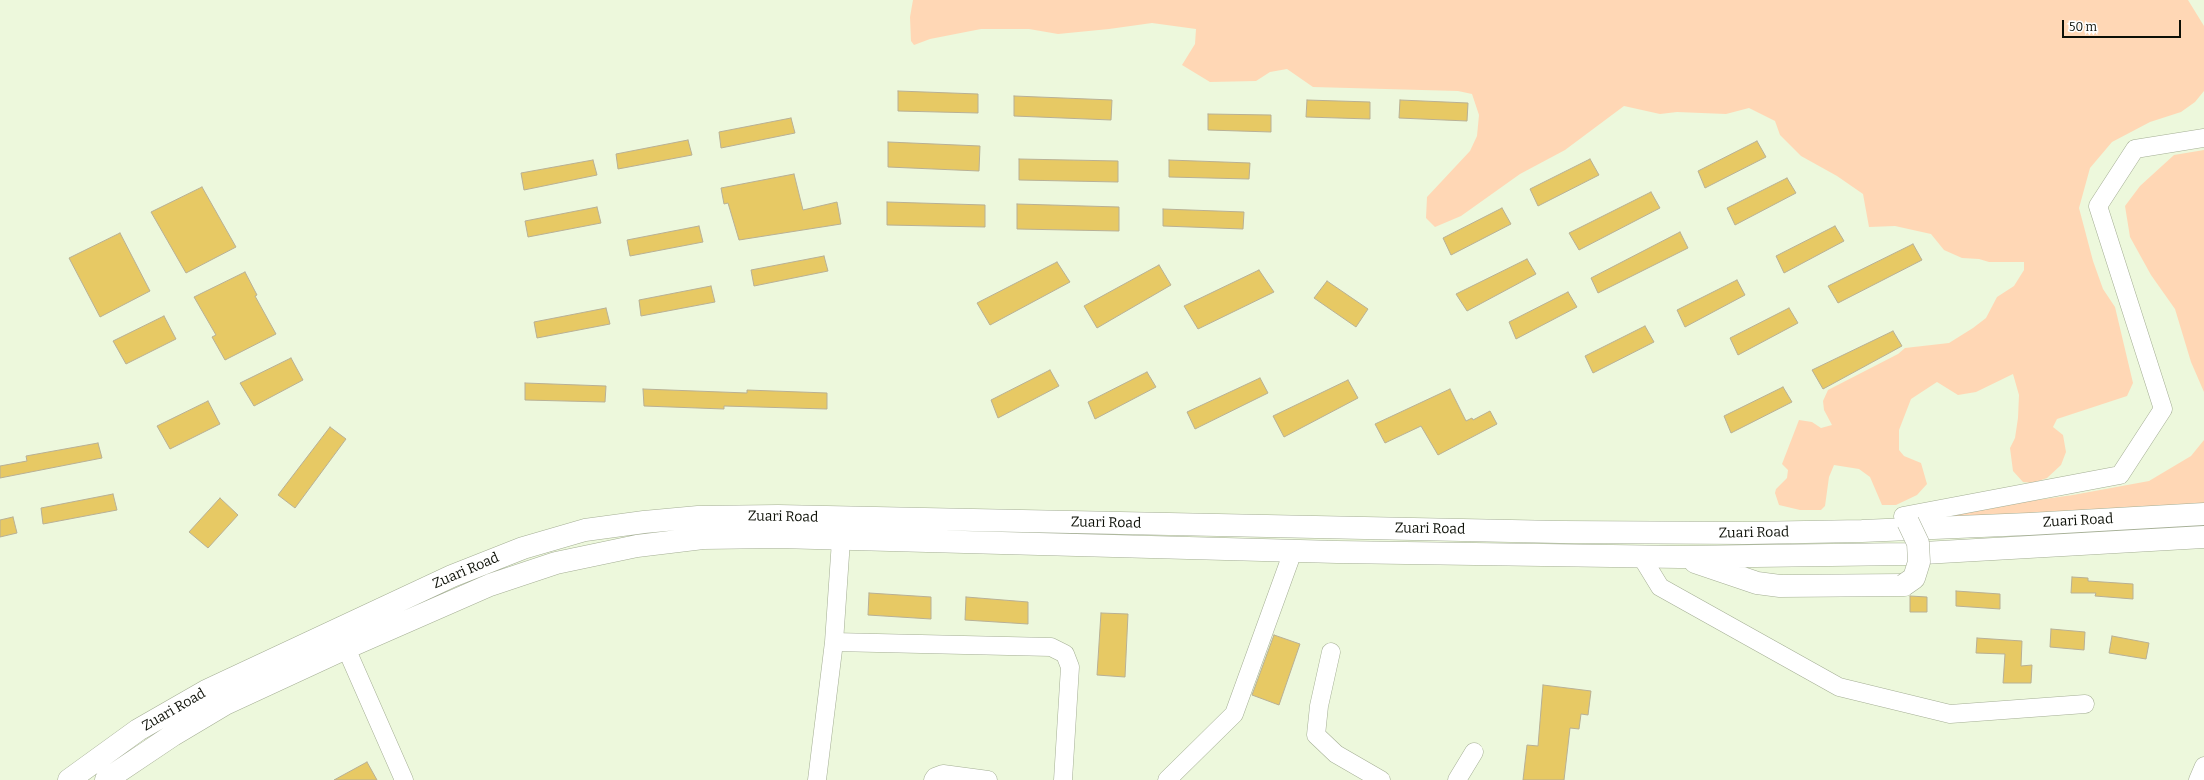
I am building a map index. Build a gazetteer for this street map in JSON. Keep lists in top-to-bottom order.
{
  "streets": {
    "highway": ["Zuari Road"]
  },
  "scale_bar": "50 m"
}
